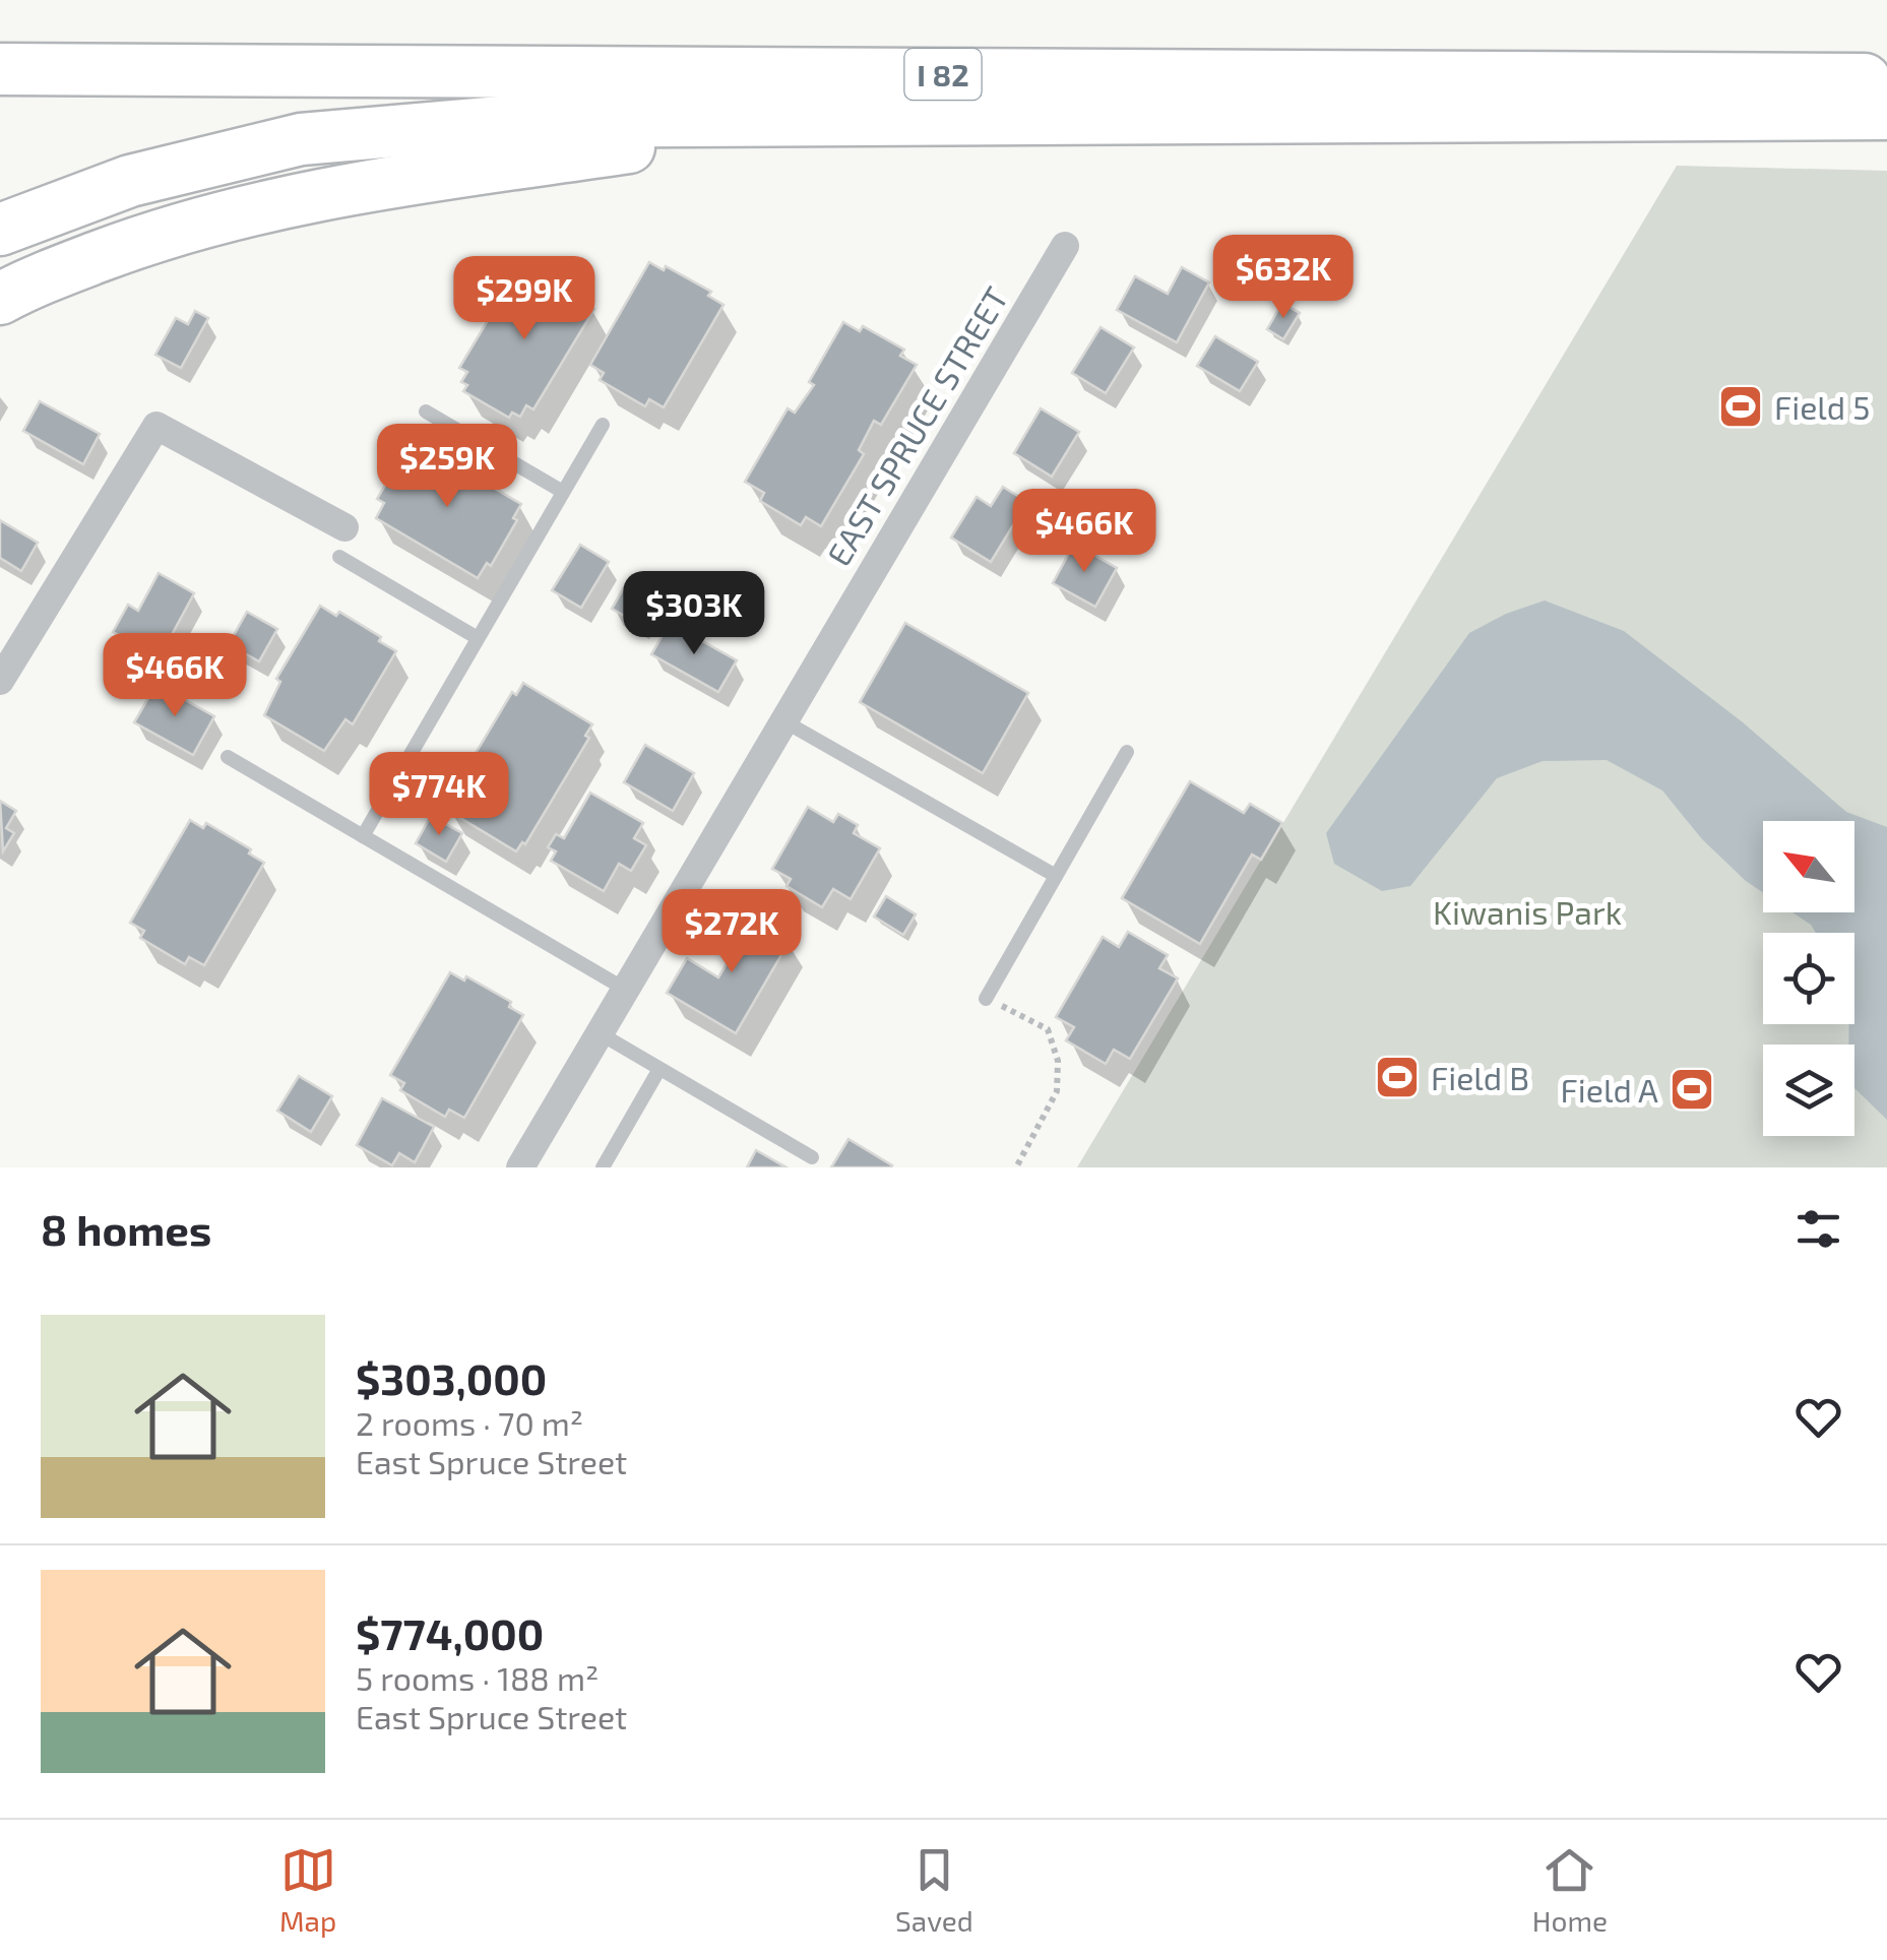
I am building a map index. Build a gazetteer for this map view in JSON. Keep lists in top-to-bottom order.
{
  "streets": {
    "highway": ["I 82"],
    "street": ["EAST SPRUCE STREET"]
  },
  "parks": ["Kiwanis Park"],
  "places": {
    "sports": ["Field 5", "Field B", "Field A"]
  },
  "north": "top left",
  "page": {
    "price": [
      "$632K",
      "$299K",
      "$259K",
      "$466K",
      "$303K",
      "$466K",
      "$774K",
      "$272K"
    ],
    "heading": "8 homes",
    "list": [
      {
        "name": "$303,000",
        "note": "2 rooms · 70 m² · East Spruce Street"
      },
      {
        "name": "$774,000",
        "note": "5 rooms · 188 m² · East Spruce Street"
      }
    ],
    "tabs": ["Map", "Saved", "Home"]
  }
}
